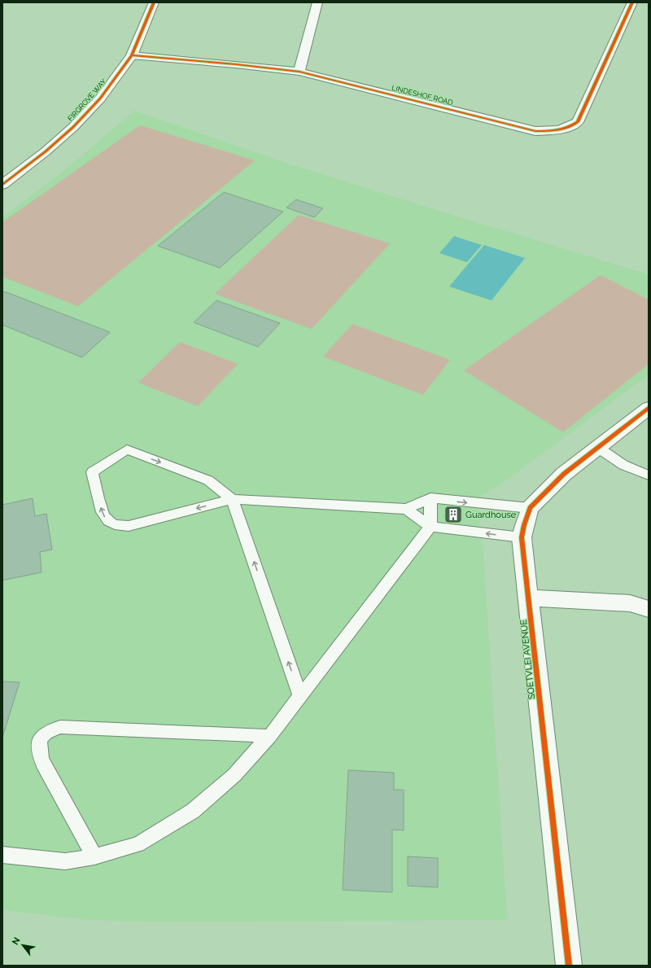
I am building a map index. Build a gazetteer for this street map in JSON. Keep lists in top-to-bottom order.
{
  "streets": {
    "street": ["LINDESHOF ROAD", "FIRGROVE WAY", "SOETVLEI AVENUE"]
  },
  "crossings": [
    ["LINDESHOF ROAD", "FIRGROVE WAY"]
  ],
  "places": {
    "building": ["Guardhouse"]
  },
  "north": "top left"
}
